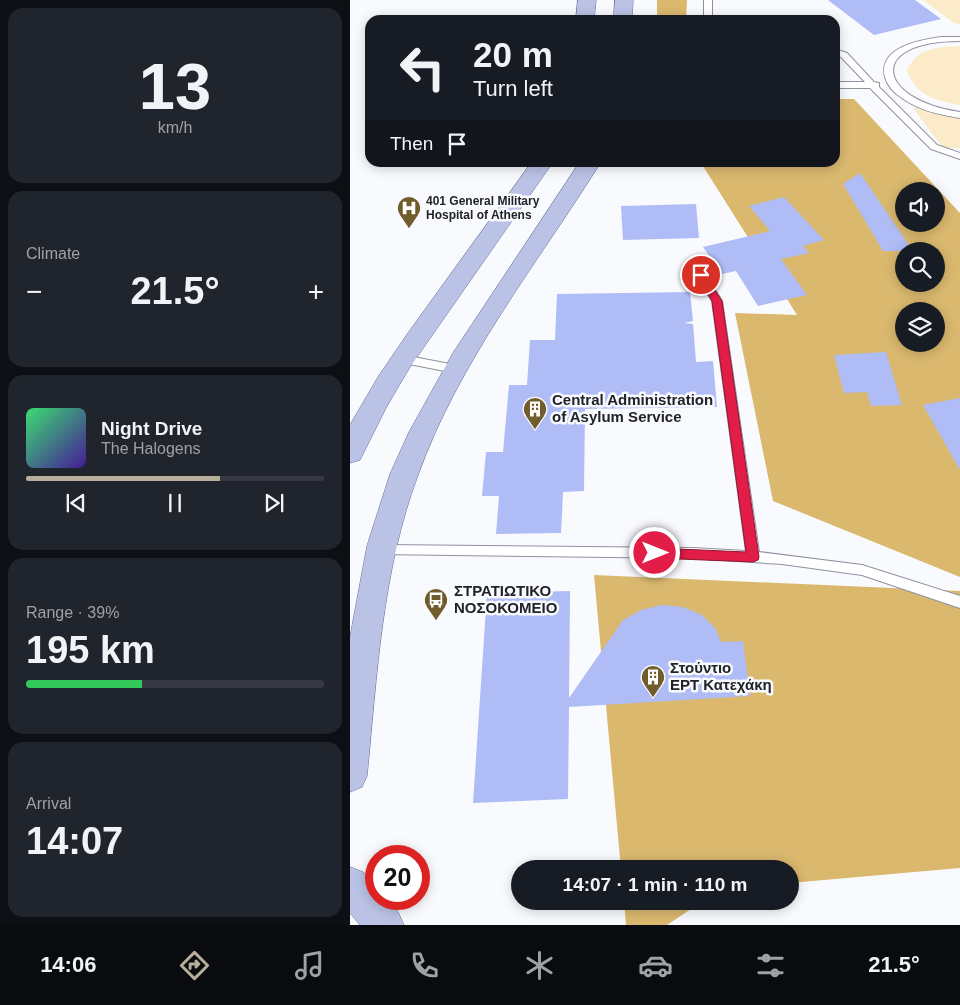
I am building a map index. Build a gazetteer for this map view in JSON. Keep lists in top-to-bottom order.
{
  "places": {
    "hospital": ["401 General Military Hospital of Athens"],
    "building": ["Central Administration of Asylum Service", "Στούντιο ΕΡΤ Κατεχάκη"],
    "bus stop": ["ΣΤΡΑΤΙΩΤΙΚΟ ΝΟΣΟΚΟΜΕΙΟ"]
  },
  "page": {
    "tile": [
      ["13", "km/h"],
      "Climate",
      ["Range · 39%", "195 km"],
      ["Arrival", "14:07"]
    ],
    "turn": ["20 m", "Turn left"],
    "then": "Then",
    "heat": ["−", "21.5°", "+"],
    "song": ["Night Drive", "The Halogens"],
    "limit": "20",
    "trip": "14:07 · 1 min · 110 m",
    "tabs": ["14:06", "21.5°"]
  }
}
